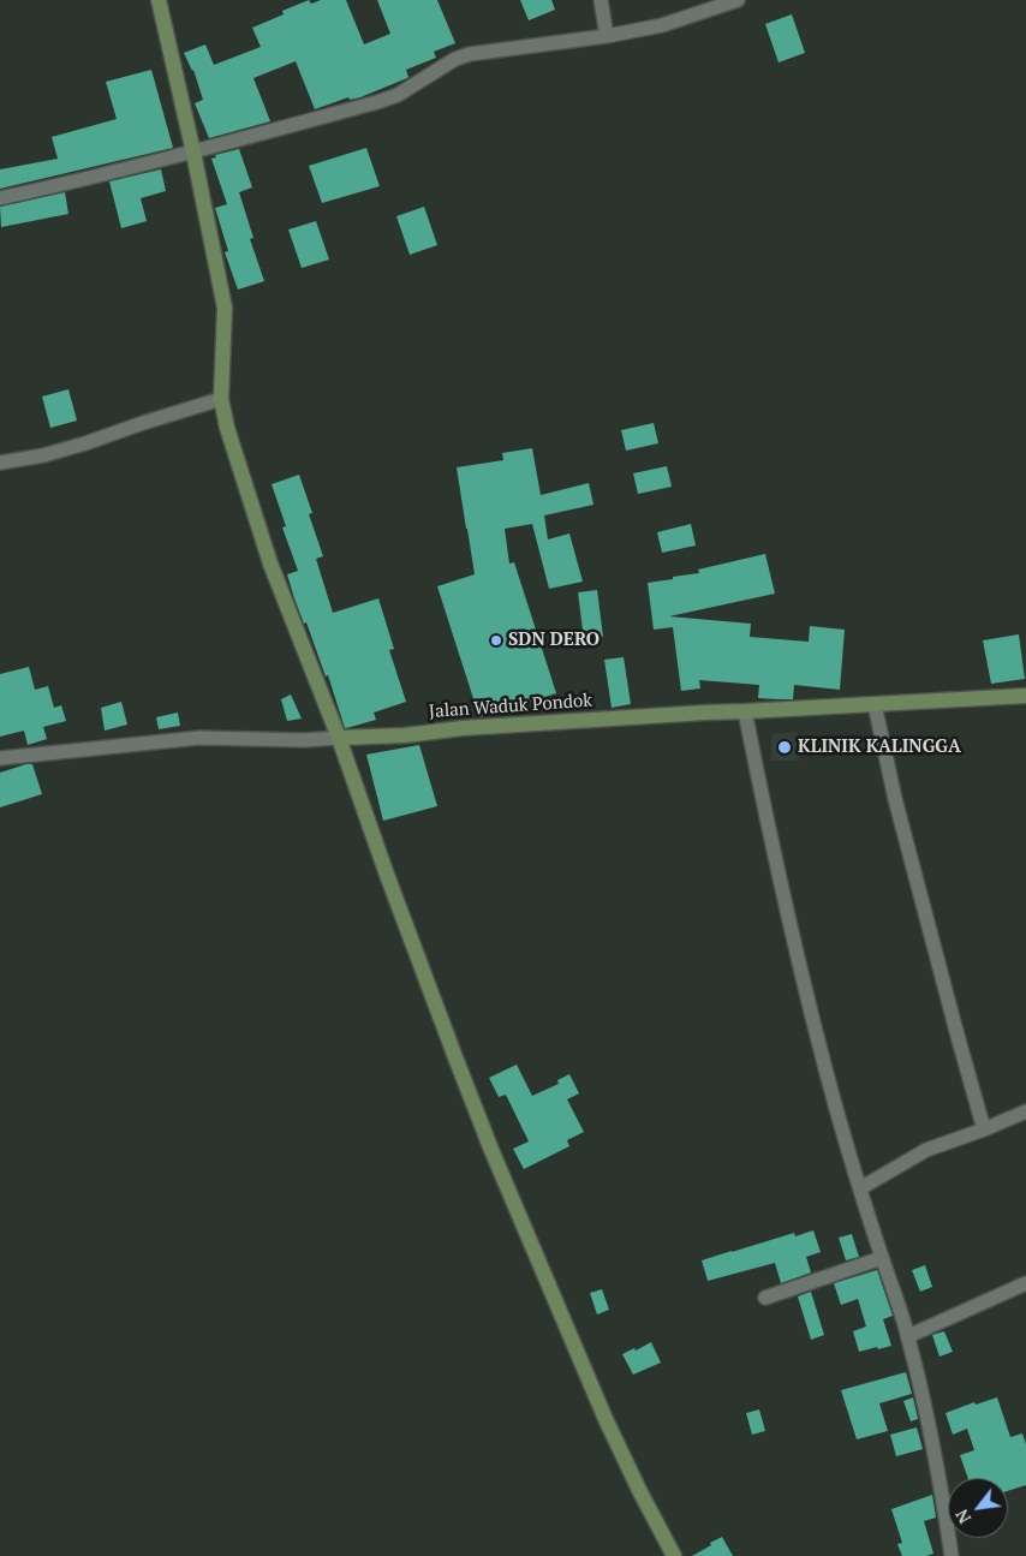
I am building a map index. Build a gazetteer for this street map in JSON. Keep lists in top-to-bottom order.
{
  "streets": {
    "street": ["Jalan Waduk Pondok"]
  },
  "places": ["SDN DERO", "KLINIK KALINGGA"],
  "north": "bottom left"
}
